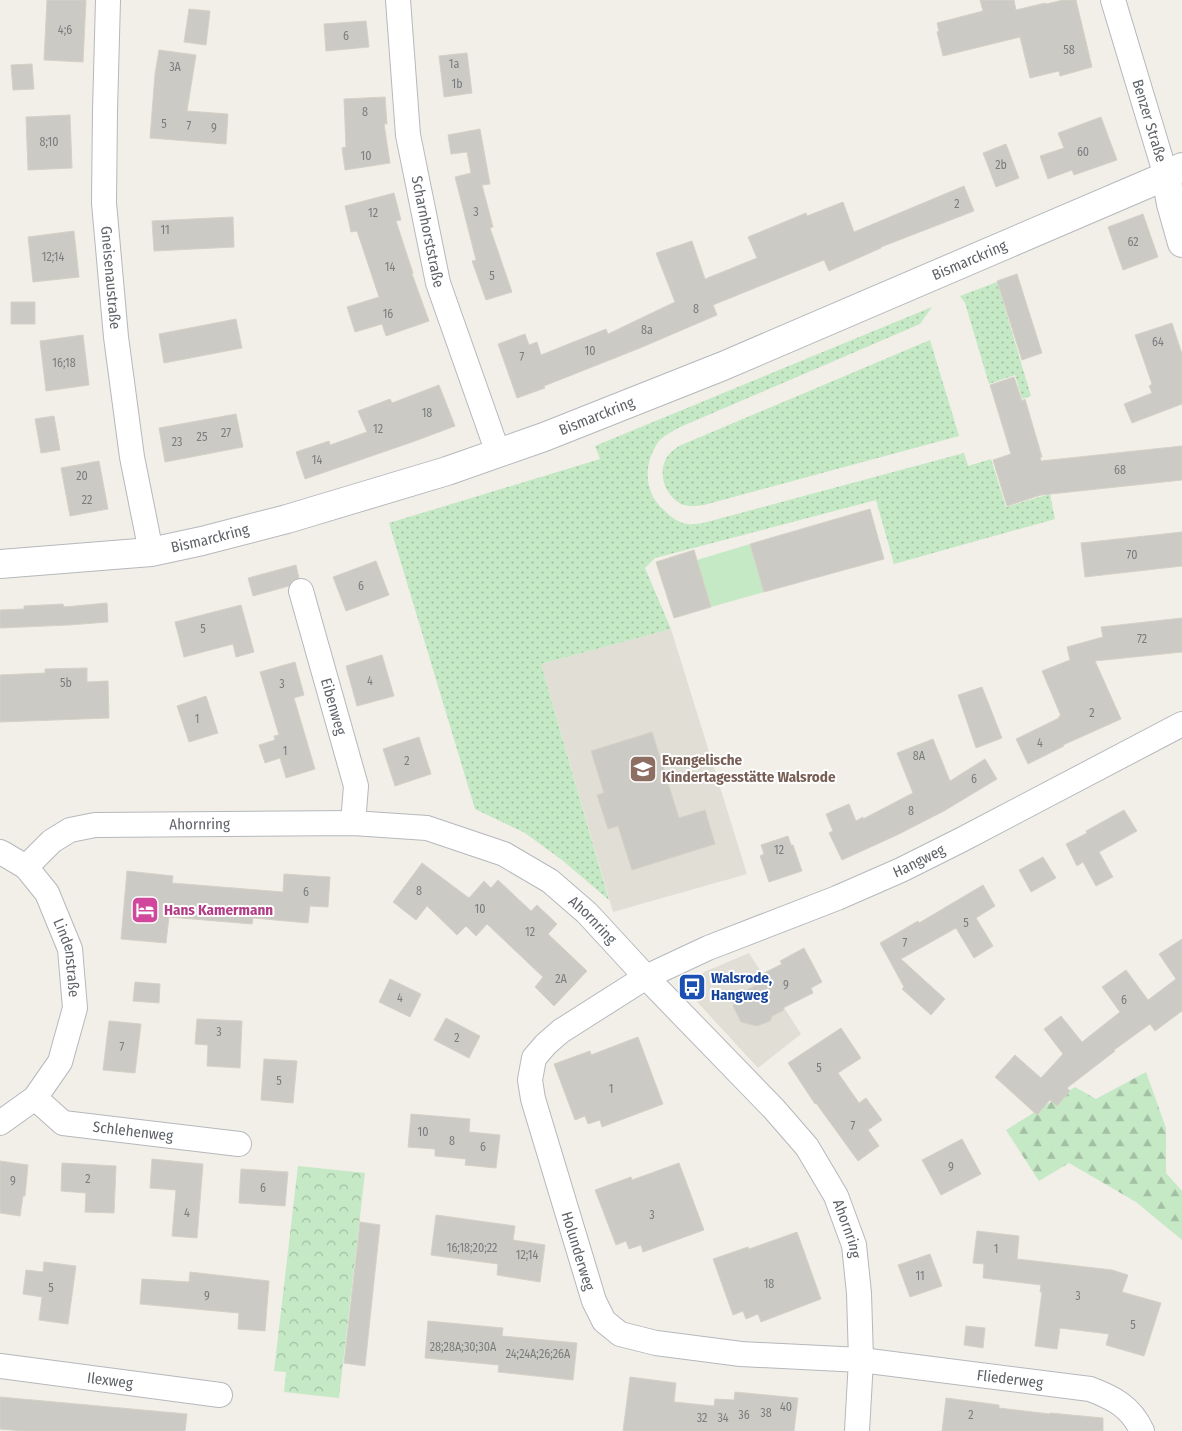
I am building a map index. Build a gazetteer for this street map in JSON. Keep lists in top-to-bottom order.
{
  "streets": {
    "street": [
      "Benzer Straße",
      "Scharnhorststraße",
      "Bismarckring",
      "Gneisenaustraße",
      "Eibenweg",
      "Ahornring",
      "Hangweg",
      "Lindenstraße",
      "Schlehenweg",
      "Holunderweg",
      "Fliederweg",
      "Ilexweg"
    ]
  },
  "crossings": [
    ["Benzer Straße", "Bismarckring"],
    ["Scharnhorststraße", "Bismarckring"],
    ["Bismarckring", "Gneisenaustraße"],
    ["Eibenweg", "Ahornring"],
    ["Ahornring", "Hangweg"],
    ["Ahornring", "Lindenstraße"],
    ["Ahornring", "Holunderweg"],
    ["Ahornring", "Fliederweg"],
    ["Hangweg", "Holunderweg"],
    ["Lindenstraße", "Schlehenweg"],
    ["Holunderweg", "Fliederweg"]
  ],
  "places": {
    "school or university": ["Evangelische Kindertagesstätte Walsrode"],
    "hotel": ["Hans Kamermann"],
    "bus stop": ["Walsrode, Hangweg"]
  },
  "house_numbers": [
    "4;6",
    "6",
    "58",
    "1a",
    "3A",
    "1b",
    "8",
    "5",
    "7",
    "9",
    "8;10",
    "60",
    "10",
    "2b",
    "2",
    "3",
    "12",
    "11",
    "62",
    "12;14",
    "14",
    "5",
    "8",
    "16",
    "8a",
    "64",
    "10",
    "7",
    "16;18",
    "18",
    "12",
    "27",
    "25",
    "23",
    "14",
    "68",
    "20",
    "22",
    "70",
    "6",
    "5",
    "72",
    "4",
    "5b",
    "3",
    "2",
    "1",
    "4",
    "1",
    "8A",
    "2",
    "6",
    "8",
    "12",
    "8",
    "6",
    "10",
    "5",
    "12",
    "7",
    "2A",
    "9",
    "4",
    "6",
    "3",
    "2",
    "7",
    "5",
    "5",
    "1",
    "7",
    "10",
    "8",
    "6",
    "9",
    "2",
    "9",
    "6",
    "4",
    "3",
    "16;18;20;22",
    "1",
    "12;14",
    "11",
    "18",
    "5",
    "9",
    "3",
    "5",
    "28;28A;30;30A",
    "24;24A;26;26A",
    "40",
    "38",
    "36",
    "2",
    "32",
    "34"
  ]
}
